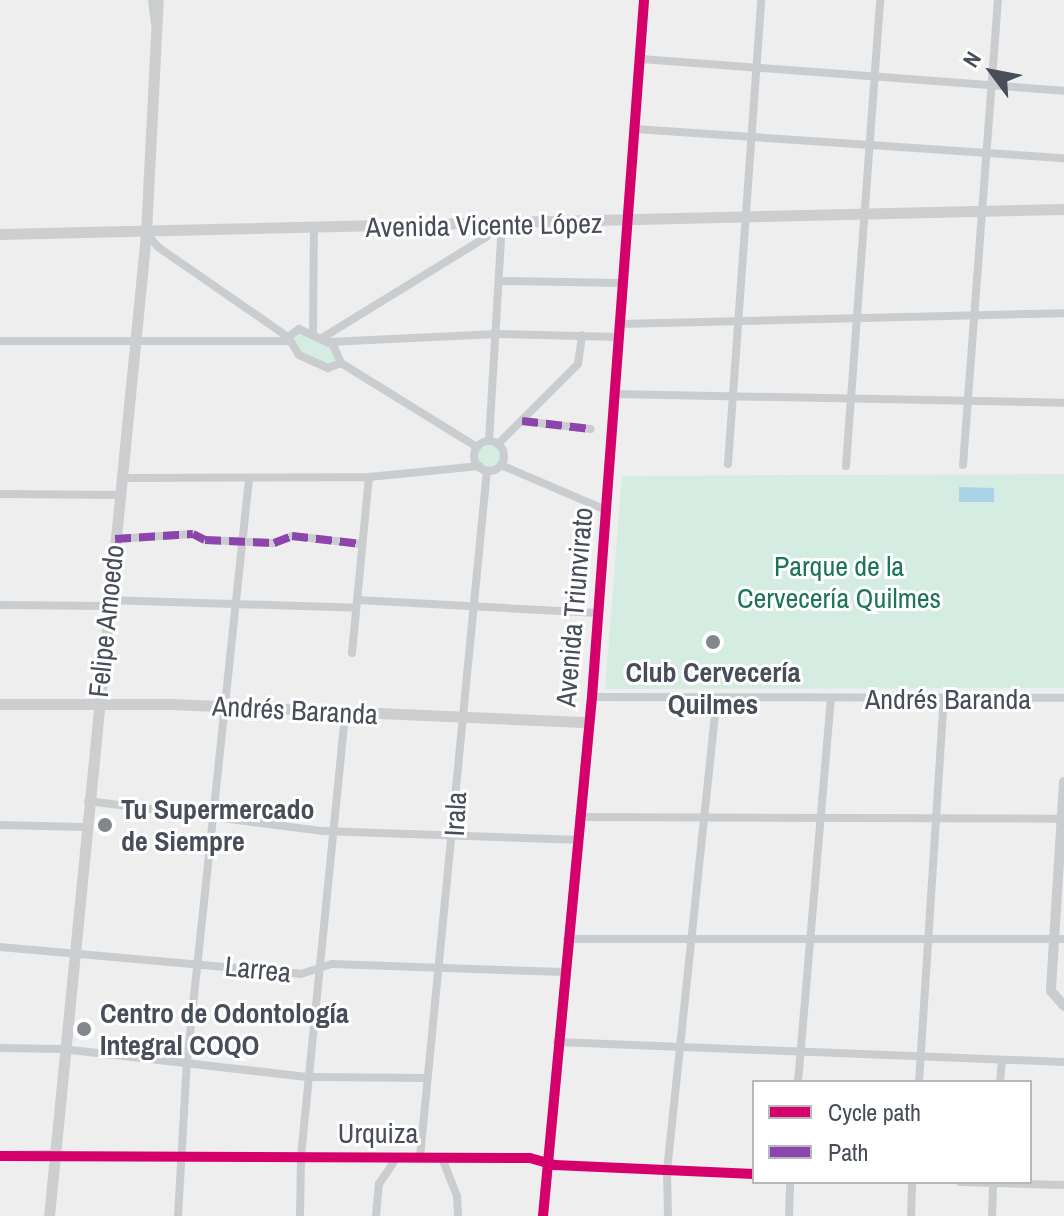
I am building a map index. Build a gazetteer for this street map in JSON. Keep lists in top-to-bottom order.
{
  "streets": {
    "main road": ["Avenida Vicente López", "Felipe Amoedo", "Andrés Baranda"],
    "street": [
      "Avenida Triunvirato",
      "Irala",
      "Larrea",
      "Urquiza"
    ]
  },
  "crossings": [
    ["Avenida Vicente López", "Avenida Triunvirato"],
    ["Avenida Vicente López", "Felipe Amoedo"],
    ["Avenida Triunvirato", "Andrés Baranda"],
    ["Avenida Triunvirato", "Larrea"],
    ["Avenida Triunvirato", "Urquiza"],
    ["Felipe Amoedo", "Andrés Baranda"],
    ["Felipe Amoedo", "Larrea"],
    ["Felipe Amoedo", "Urquiza"],
    ["Andrés Baranda", "Irala"],
    ["Irala", "Larrea"],
    ["Irala", "Urquiza"]
  ],
  "parks": ["Parque de la Cervecería Quilmes"],
  "places": ["Club Cervecería Quilmes", "Tu Supermercado de Siempre", "Centro de Odontología Integral COQO"],
  "legend": ["Cycle path", "Path"],
  "north": "top left"
}
